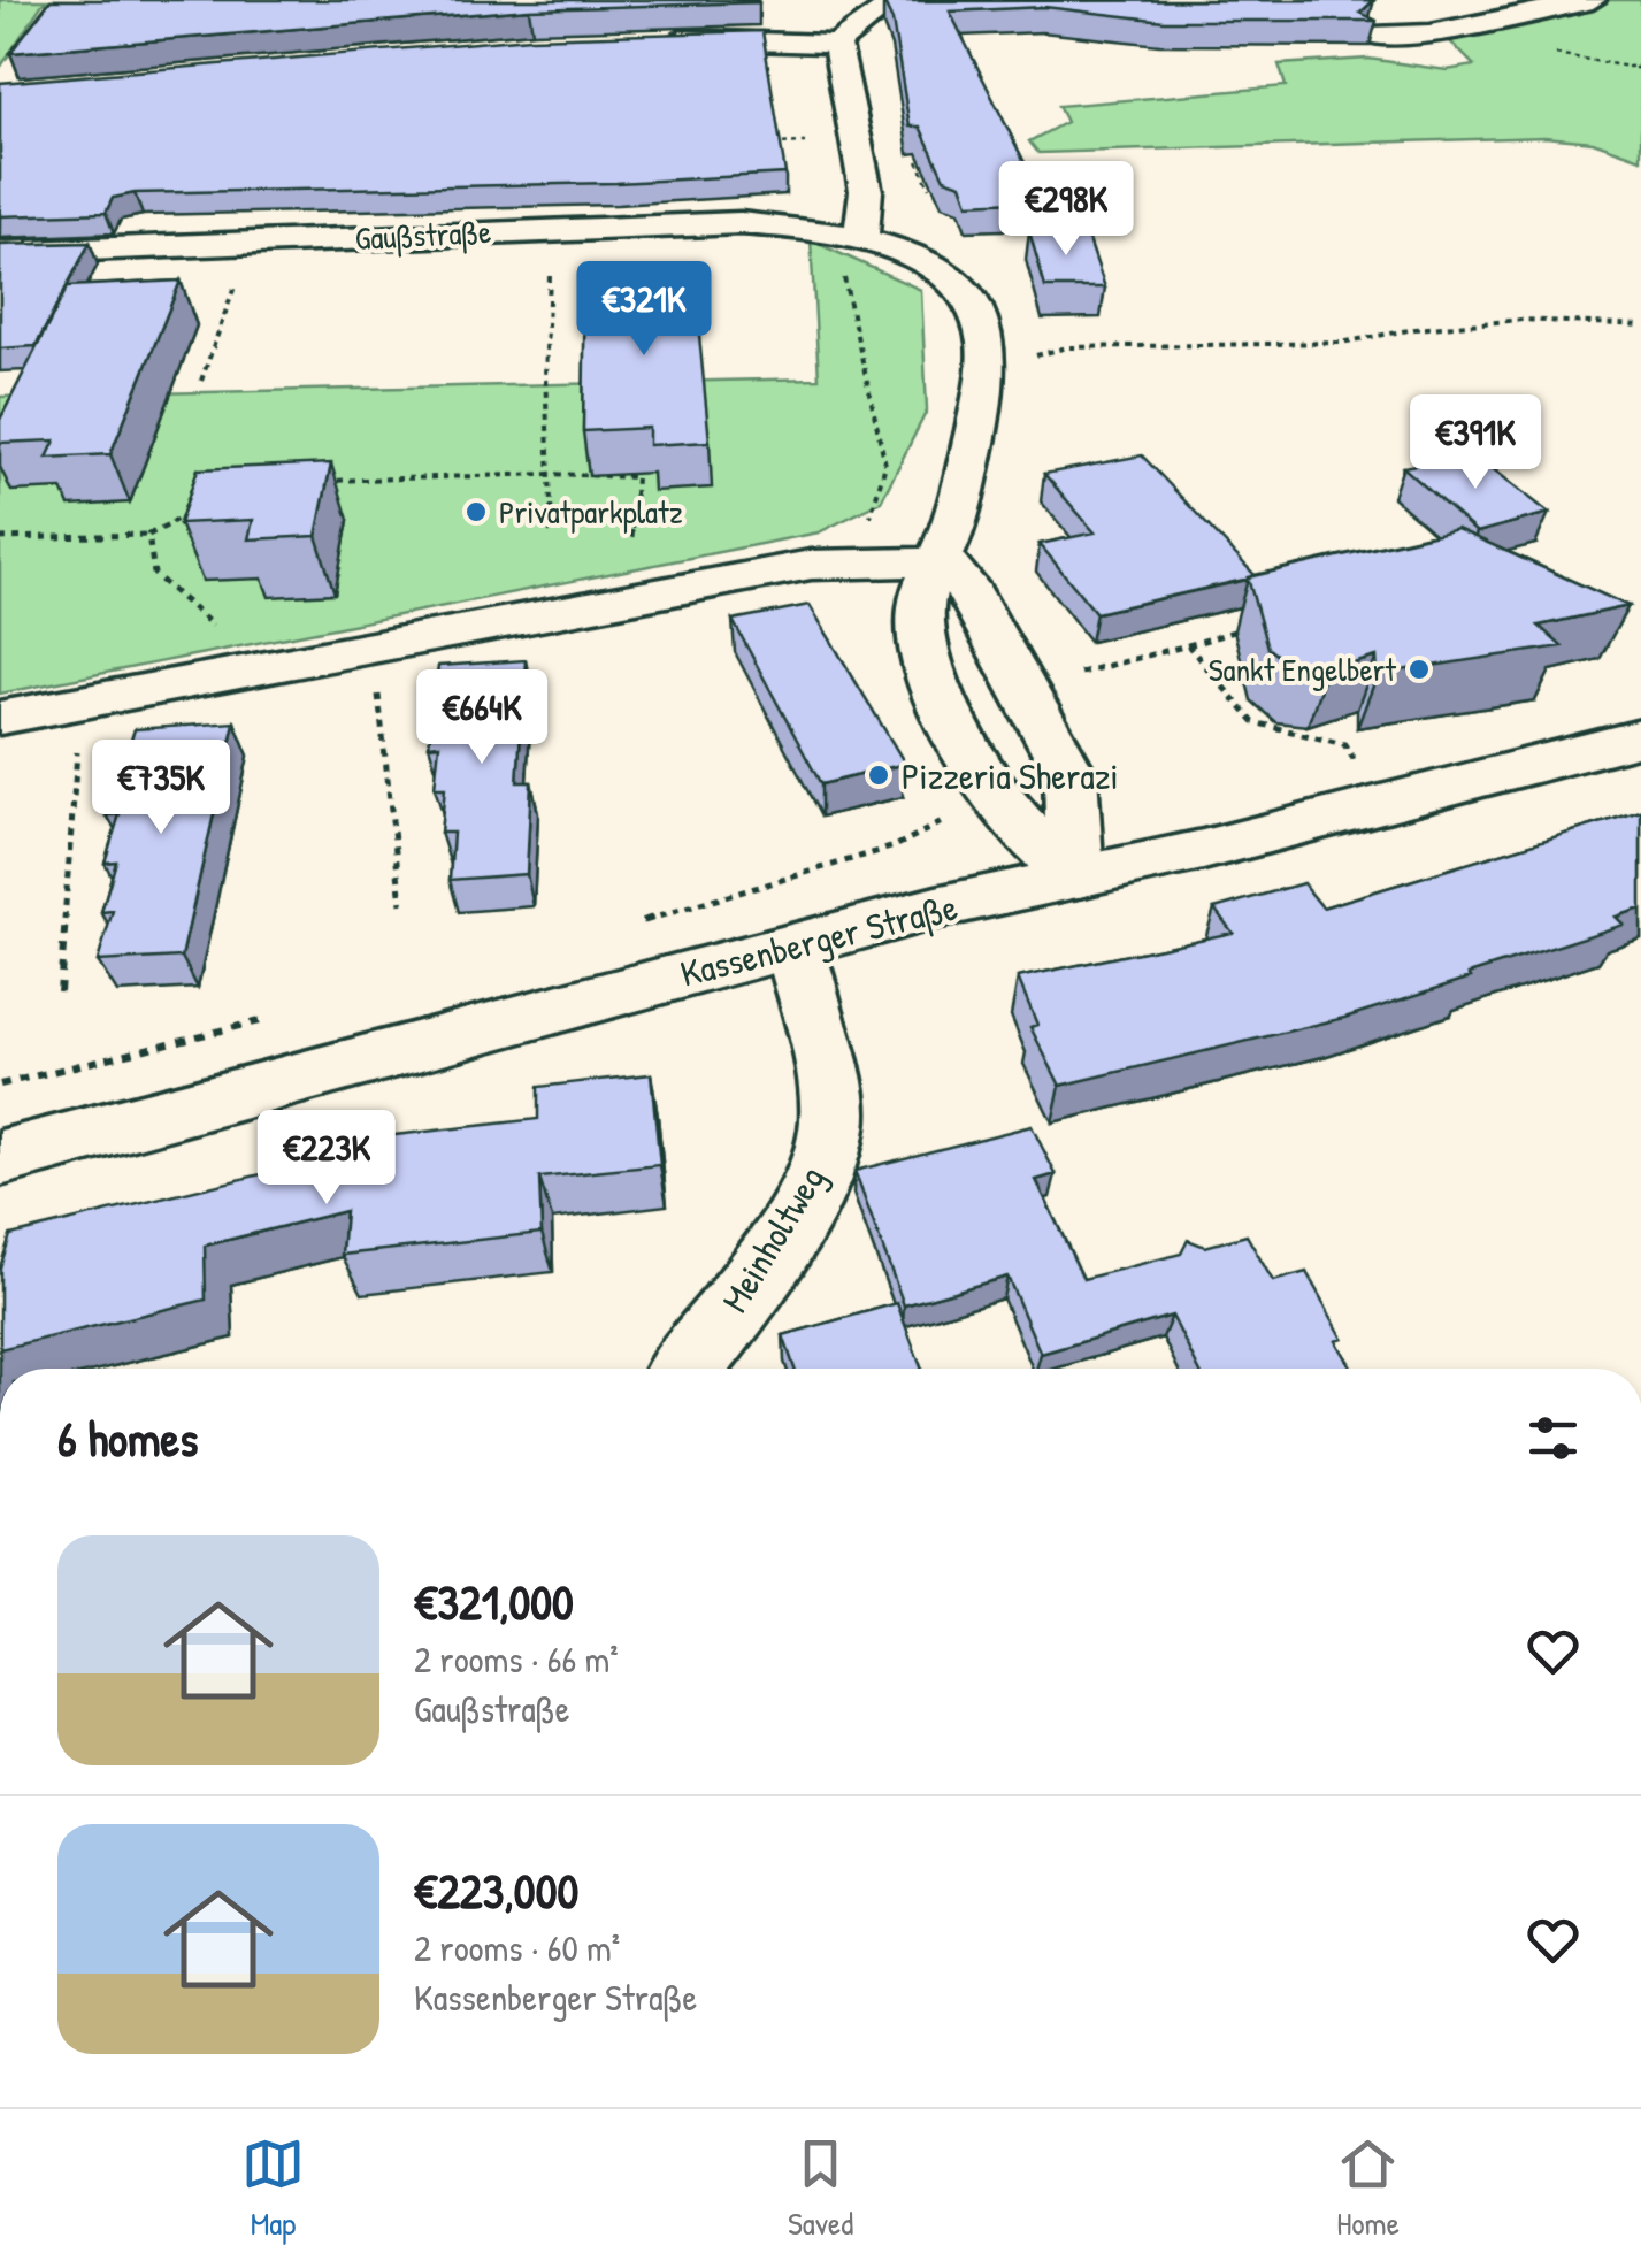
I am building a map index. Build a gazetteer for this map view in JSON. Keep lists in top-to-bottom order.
{
  "streets": {
    "street": ["Gaußstraße", "Kassenberger Straße", "Meinholtweg"]
  },
  "crossings": [
    ["Gaußstraße", "Kassenberger Straße"],
    ["Kassenberger Straße", "Meinholtweg"]
  ],
  "places": ["Privatparkplatz", "Sankt Engelbert", "Pizzeria Sherazi"],
  "page": {
    "price": [
      "€298K",
      "€321K",
      "€391K",
      "€664K",
      "€735K",
      "€223K"
    ],
    "heading": "6 homes",
    "list": [
      {
        "name": "€321,000",
        "note": "2 rooms · 66 m² · Gaußstraße"
      },
      {
        "name": "€223,000",
        "note": "2 rooms · 60 m² · Kassenberger Straße"
      }
    ],
    "tabs": ["Map", "Saved", "Home"]
  }
}
